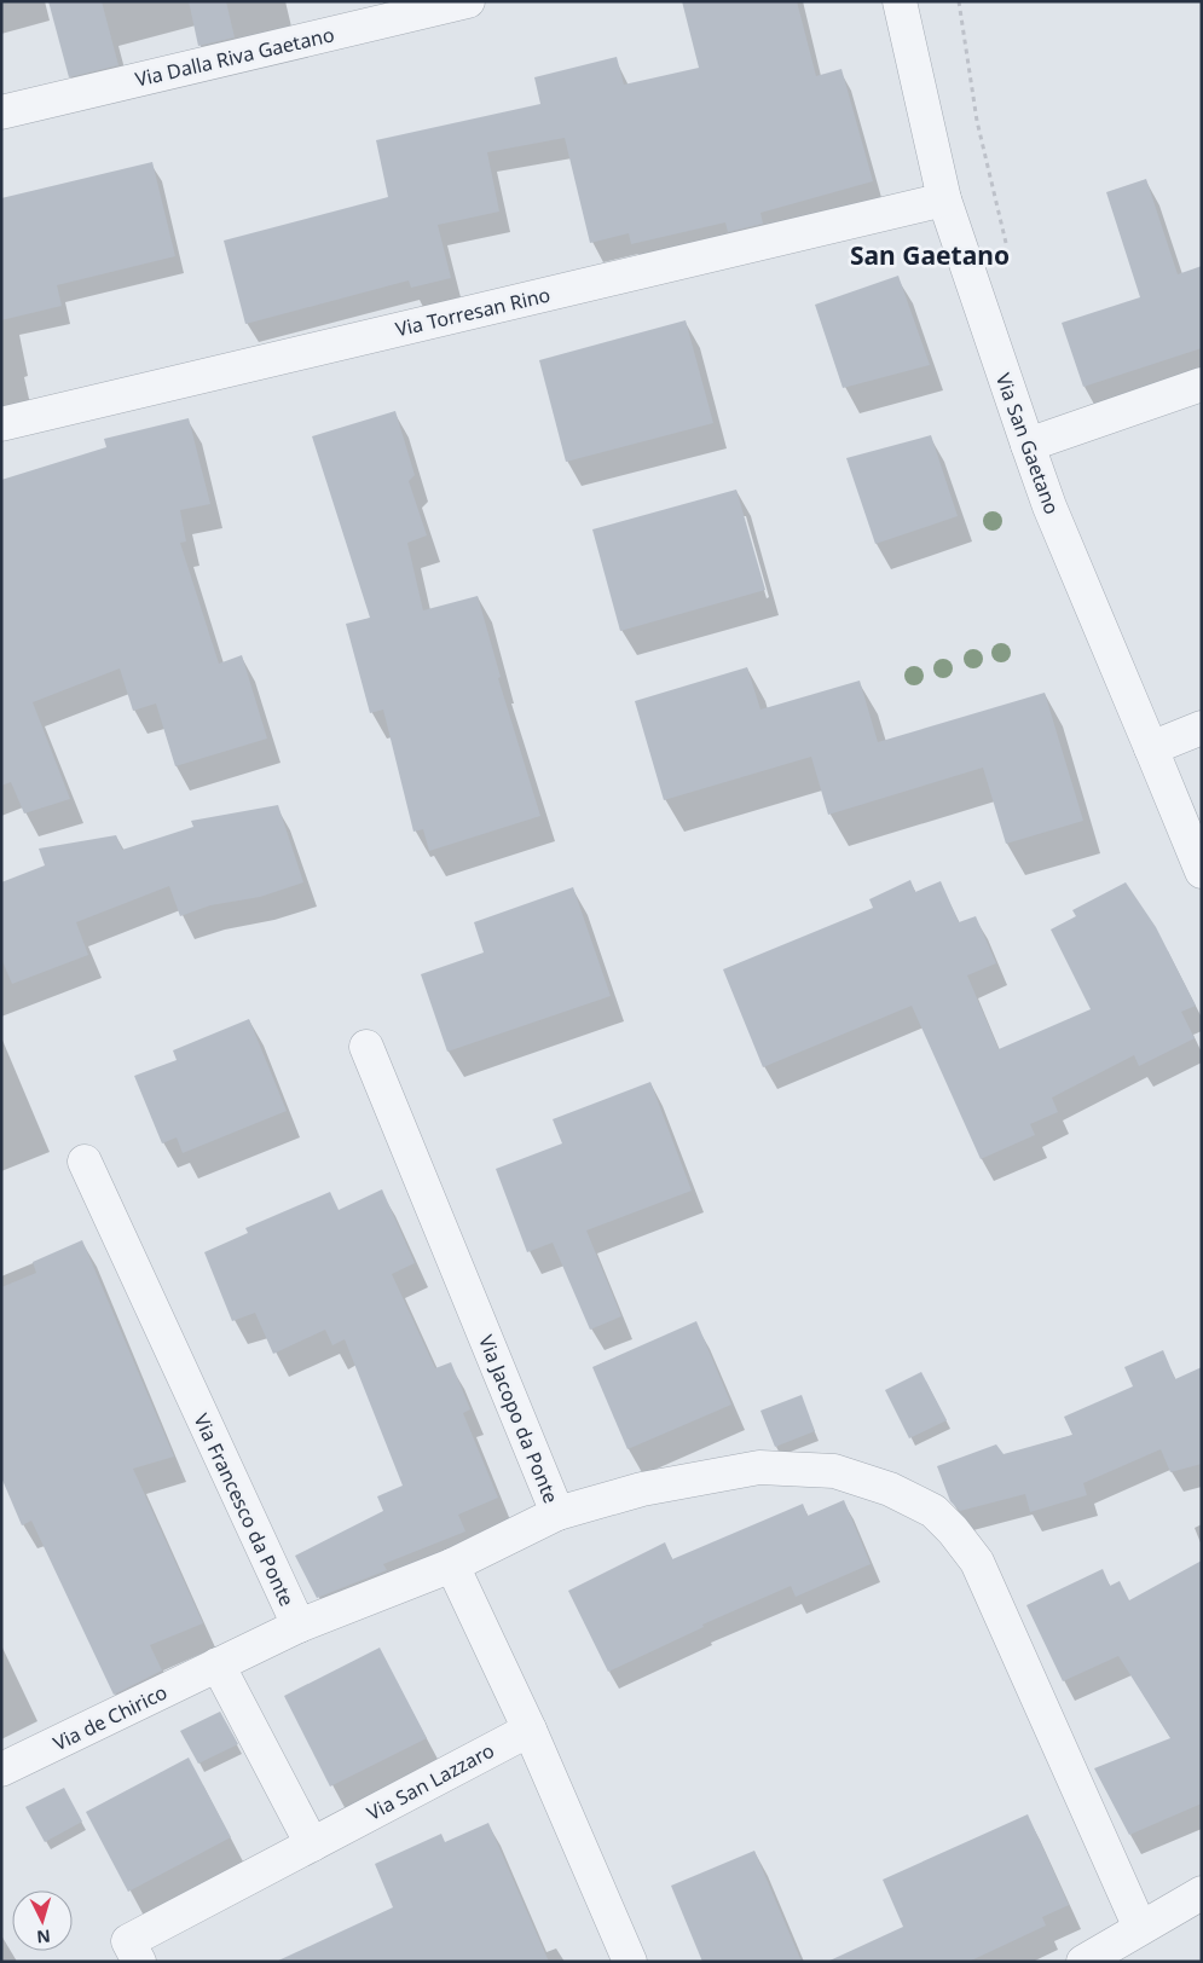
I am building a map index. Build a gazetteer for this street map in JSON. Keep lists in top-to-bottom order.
{
  "streets": {
    "street": [
      "Via Dalla Riva Gaetano",
      "Via Torresan Rino",
      "Via San Gaetano",
      "Via Jacopo da Ponte",
      "Via Francesco da Ponte",
      "Via de Chirico",
      "Via San Lazzaro"
    ]
  },
  "crossings": [
    ["Via Torresan Rino", "Via San Gaetano"],
    ["Via Jacopo da Ponte", "Via Francesco da Ponte"],
    ["Via Francesco da Ponte", "Via de Chirico"]
  ],
  "districts": ["San Gaetano"],
  "north": "bottom"
}
